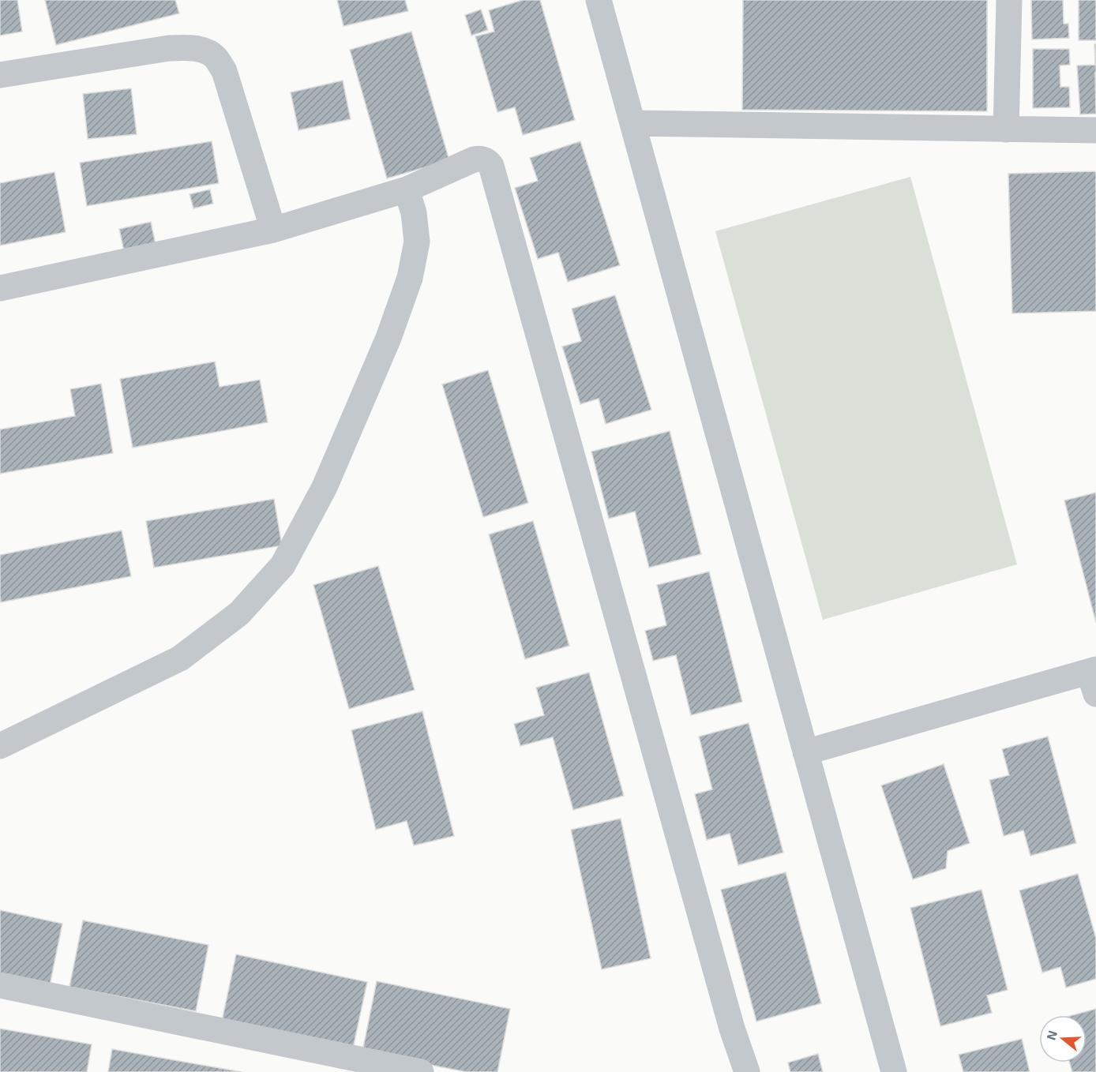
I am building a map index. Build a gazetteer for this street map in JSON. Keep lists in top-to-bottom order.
{
  "north": "left"
}
